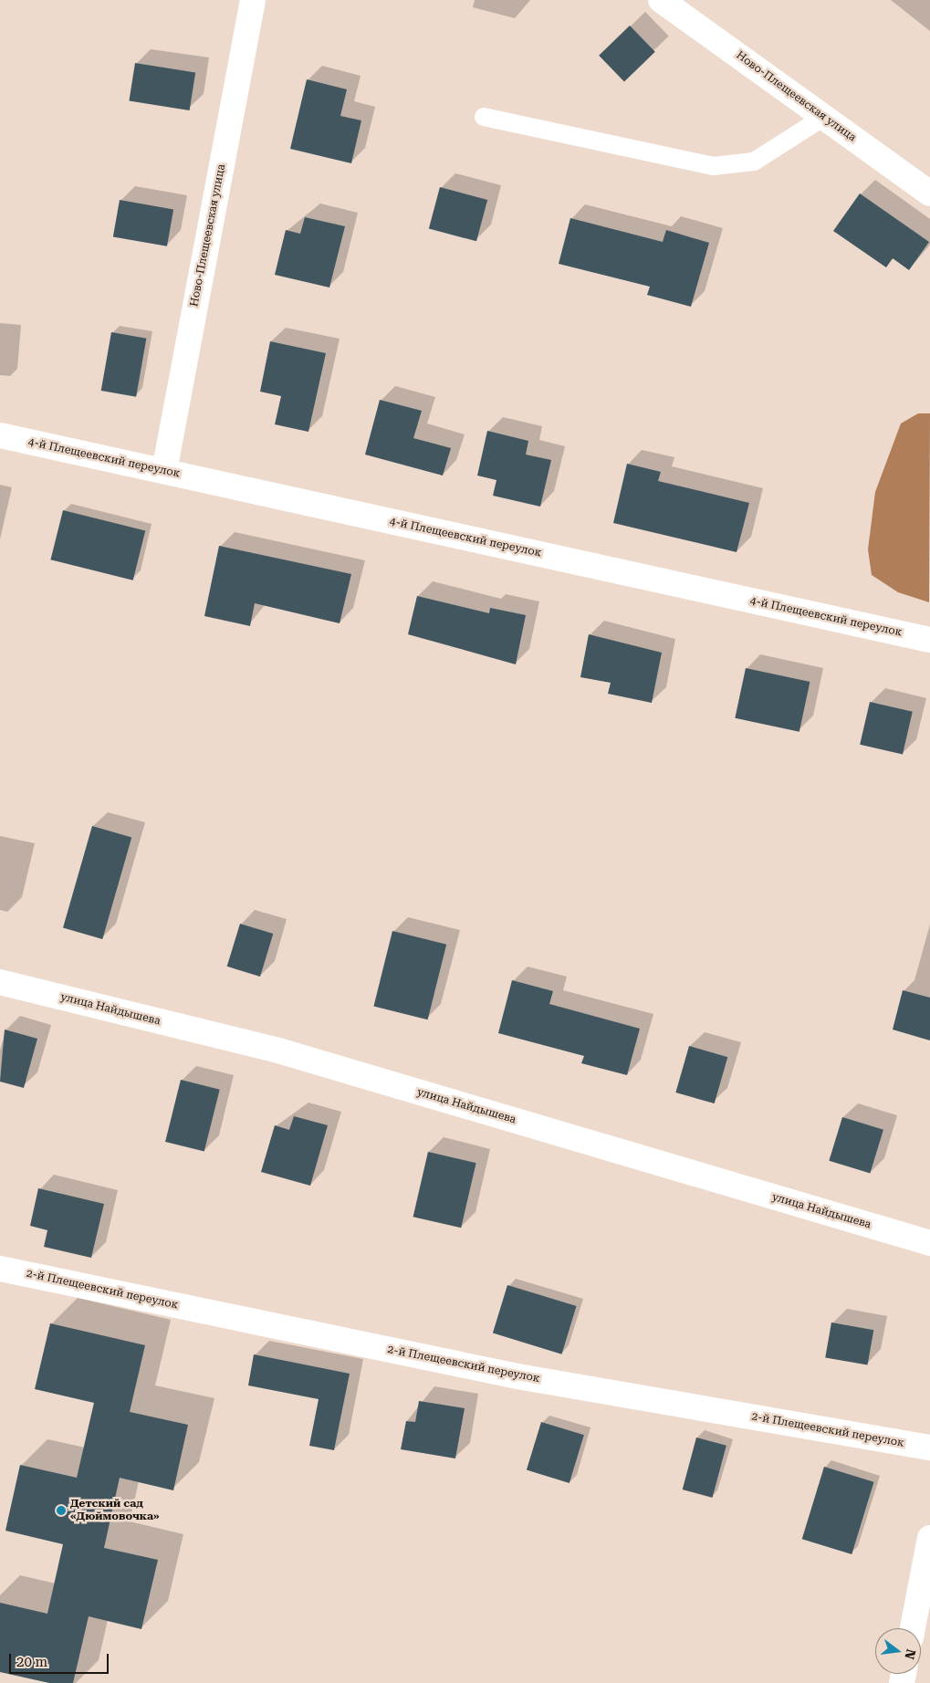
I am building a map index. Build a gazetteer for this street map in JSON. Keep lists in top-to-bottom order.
{
  "streets": {
    "street": [
      "Ново-Плещеевская улица",
      "4-й Плещеевский переулок",
      "улица Найдышева",
      "2-й Плещеевский переулок"
    ]
  },
  "crossings": [
    ["Ново-Плещеевская улица", "4-й Плещеевский переулок"]
  ],
  "places": ["Детский сад «Дюймовочка»"],
  "scale_bar": "20 m",
  "north": "right"
}
